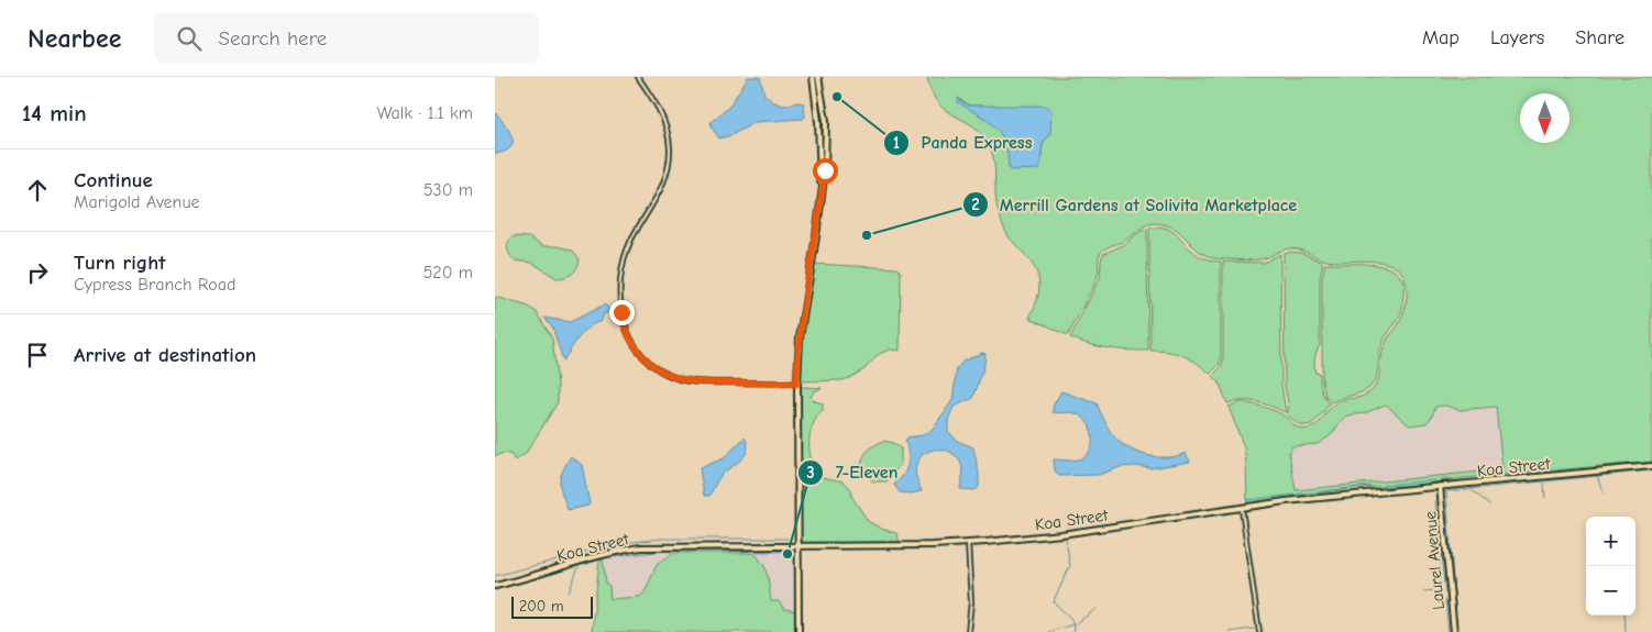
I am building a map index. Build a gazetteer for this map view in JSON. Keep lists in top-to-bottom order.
{
  "streets": {
    "main road": ["Koa Street", "Laurel Avenue"]
  },
  "crossings": [
    ["Koa Street", "Laurel Avenue"]
  ],
  "places": ["Panda Express", "Merrill Gardens at Solivita Marketplace", "7-Eleven"],
  "scale_bar": "200 m",
  "north": "bottom",
  "page": {
    "header": "Nearbee",
    "search": "Search here",
    "nav": ["Map", "Layers", "Share"],
    "heading": ["14 min", "Walk · 1.1 km"],
    "list": [
      ["Continue", "Marigold Avenue", "530 m"],
      ["Turn right", "Cypress Branch Road", "520 m"],
      "Arrive at destination"
    ],
    "map_buttons": ["+", "−"],
    "scale": "200 m"
  }
}
